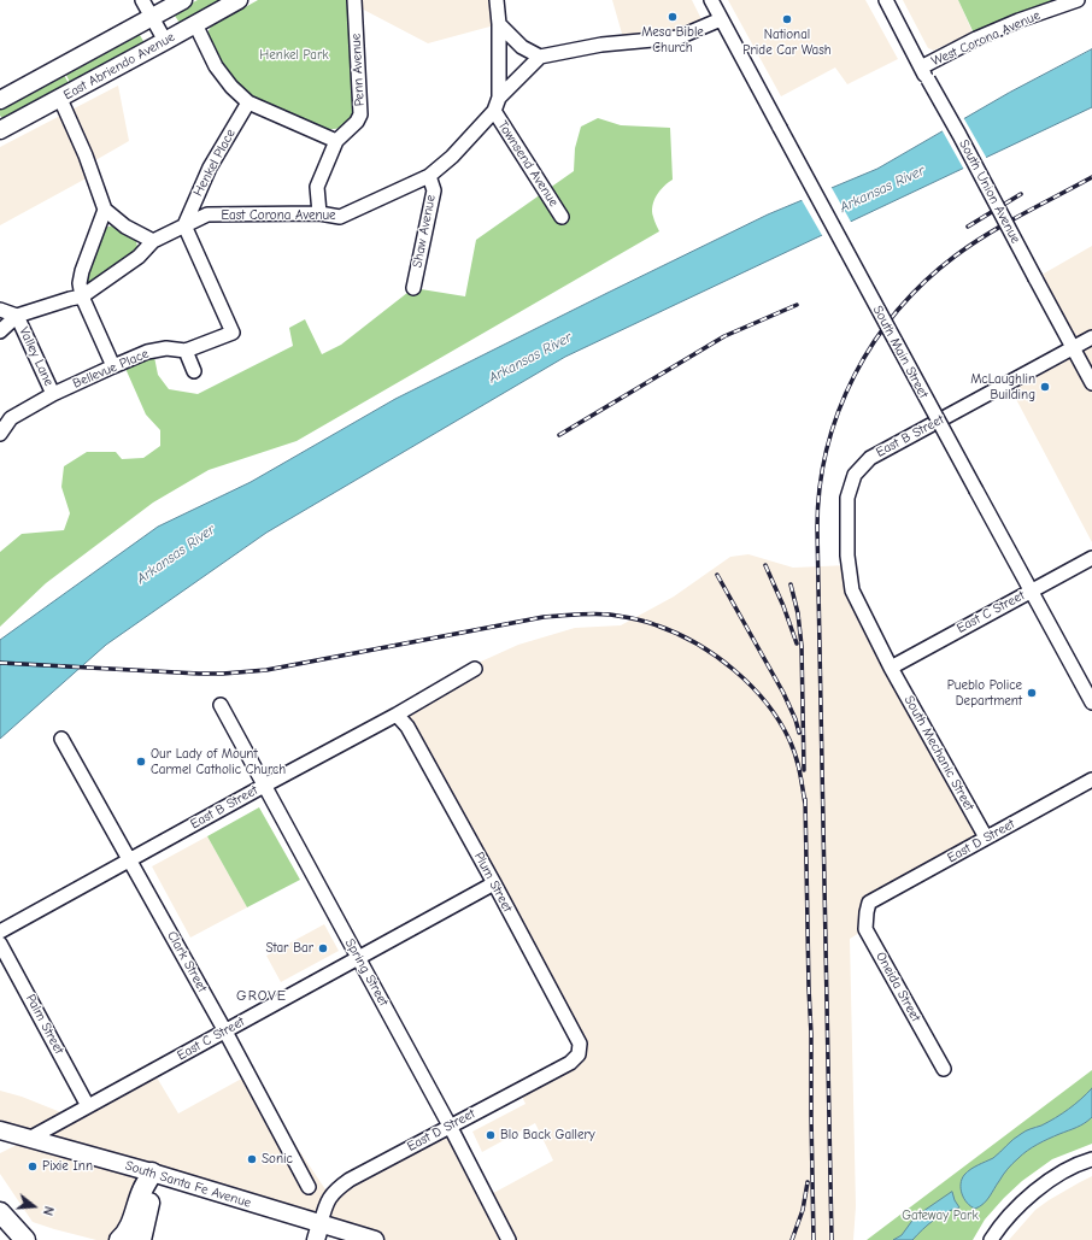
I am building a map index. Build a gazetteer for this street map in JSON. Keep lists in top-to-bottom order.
{
  "streets": {
    "main road": ["East Abriendo Avenue", "South Santa Fe Avenue"],
    "street": [
      "West Corona Avenue",
      "Penn Avenue",
      "Henkel Place",
      "Townsend Avenue",
      "South Union Avenue",
      "East Corona Avenue",
      "Shaw Avenue",
      "South Main Street",
      "Valley Lane",
      "Bellevue Place",
      "East B Street",
      "East C Street",
      "South Mechanic Street",
      "East D Street",
      "Plum Street",
      "Clark Street",
      "Spring Street",
      "Oneida Street",
      "Palm Street"
    ]
  },
  "crossings": [
    ["West Corona Avenue", "South Union Avenue"],
    ["Penn Avenue", "East Corona Avenue"],
    ["Henkel Place", "East Corona Avenue"],
    ["Henkel Place", "Bellevue Place"],
    ["Townsend Avenue", "East Corona Avenue"],
    ["South Union Avenue", "East B Street"],
    ["East Corona Avenue", "Shaw Avenue"],
    ["East Corona Avenue", "Valley Lane"],
    ["East Corona Avenue", "Bellevue Place"],
    ["South Main Street", "East C Street"],
    ["Valley Lane", "Bellevue Place"],
    ["East B Street", "East C Street"],
    ["East B Street", "South Mechanic Street"],
    ["East B Street", "Plum Street"],
    ["East B Street", "Clark Street"],
    ["East B Street", "Spring Street"],
    ["East C Street", "South Mechanic Street"],
    ["East C Street", "Plum Street"],
    ["East C Street", "Clark Street"],
    ["East C Street", "Spring Street"],
    ["East C Street", "Palm Street"],
    ["East C Street", "South Santa Fe Avenue"],
    ["South Mechanic Street", "East D Street"],
    ["East D Street", "Plum Street"],
    ["East D Street", "Spring Street"],
    ["East D Street", "Oneida Street"],
    ["East D Street", "South Santa Fe Avenue"]
  ],
  "districts": ["GROVE"],
  "water": ["Arkansas River"],
  "parks": ["Henkel Park", "Gateway Park"],
  "places": [
    "Mesa Bible Church",
    "National Pride Car Wash",
    "McLaughlin Building",
    "Pueblo Police Department",
    "Our Lady of Mount Carmel Catholic Church",
    "Star Bar",
    "Blo Back Gallery",
    "Sonic",
    "Pixie Inn"
  ],
  "north": "right"
}
